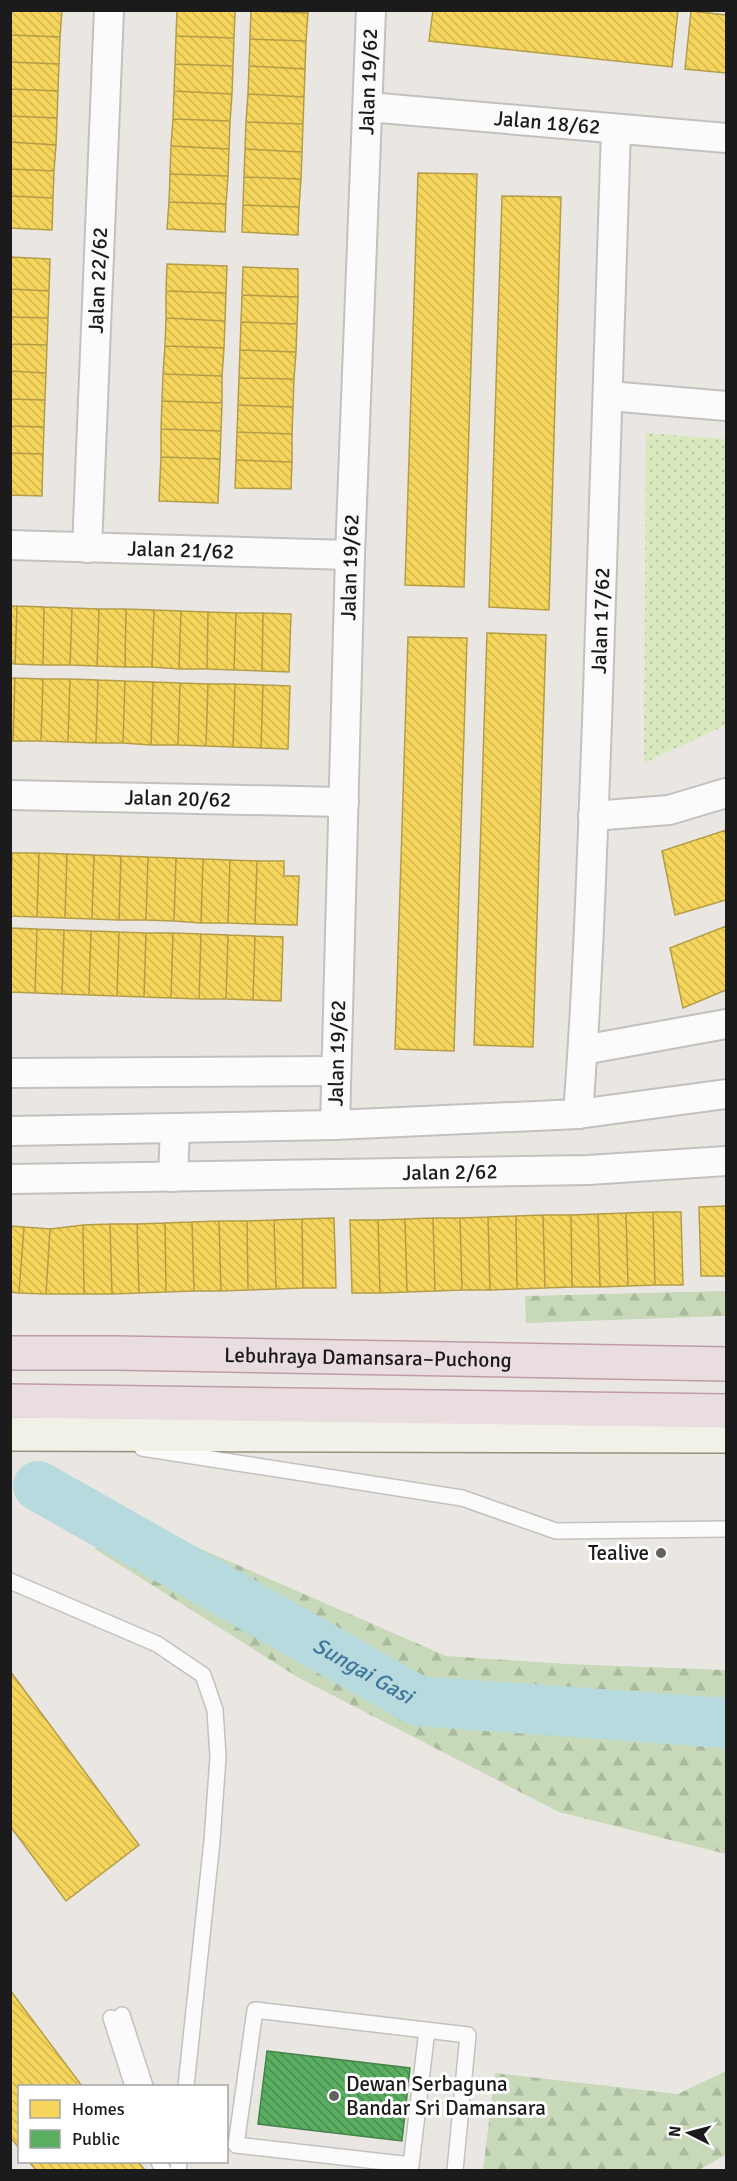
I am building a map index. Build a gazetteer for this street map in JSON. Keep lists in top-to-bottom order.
{
  "streets": {
    "highway": ["Lebuhraya Damansara–Puchong"],
    "street": [
      "Jalan 19/62",
      "Jalan 18/62",
      "Jalan 22/62",
      "Jalan 21/62",
      "Jalan 17/62",
      "Jalan 20/62",
      "Jalan 2/62"
    ]
  },
  "crossings": [
    ["Jalan 19/62", "Jalan 18/62"],
    ["Jalan 19/62", "Jalan 21/62"],
    ["Jalan 19/62", "Jalan 20/62"],
    ["Jalan 18/62", "Jalan 17/62"],
    ["Jalan 22/62", "Jalan 21/62"]
  ],
  "water": ["Sungai Gasi"],
  "places": ["Tealive", "Dewan Serbaguna Bandar Sri Damansara"],
  "legend": ["Homes", "Public"],
  "north": "left"
}
